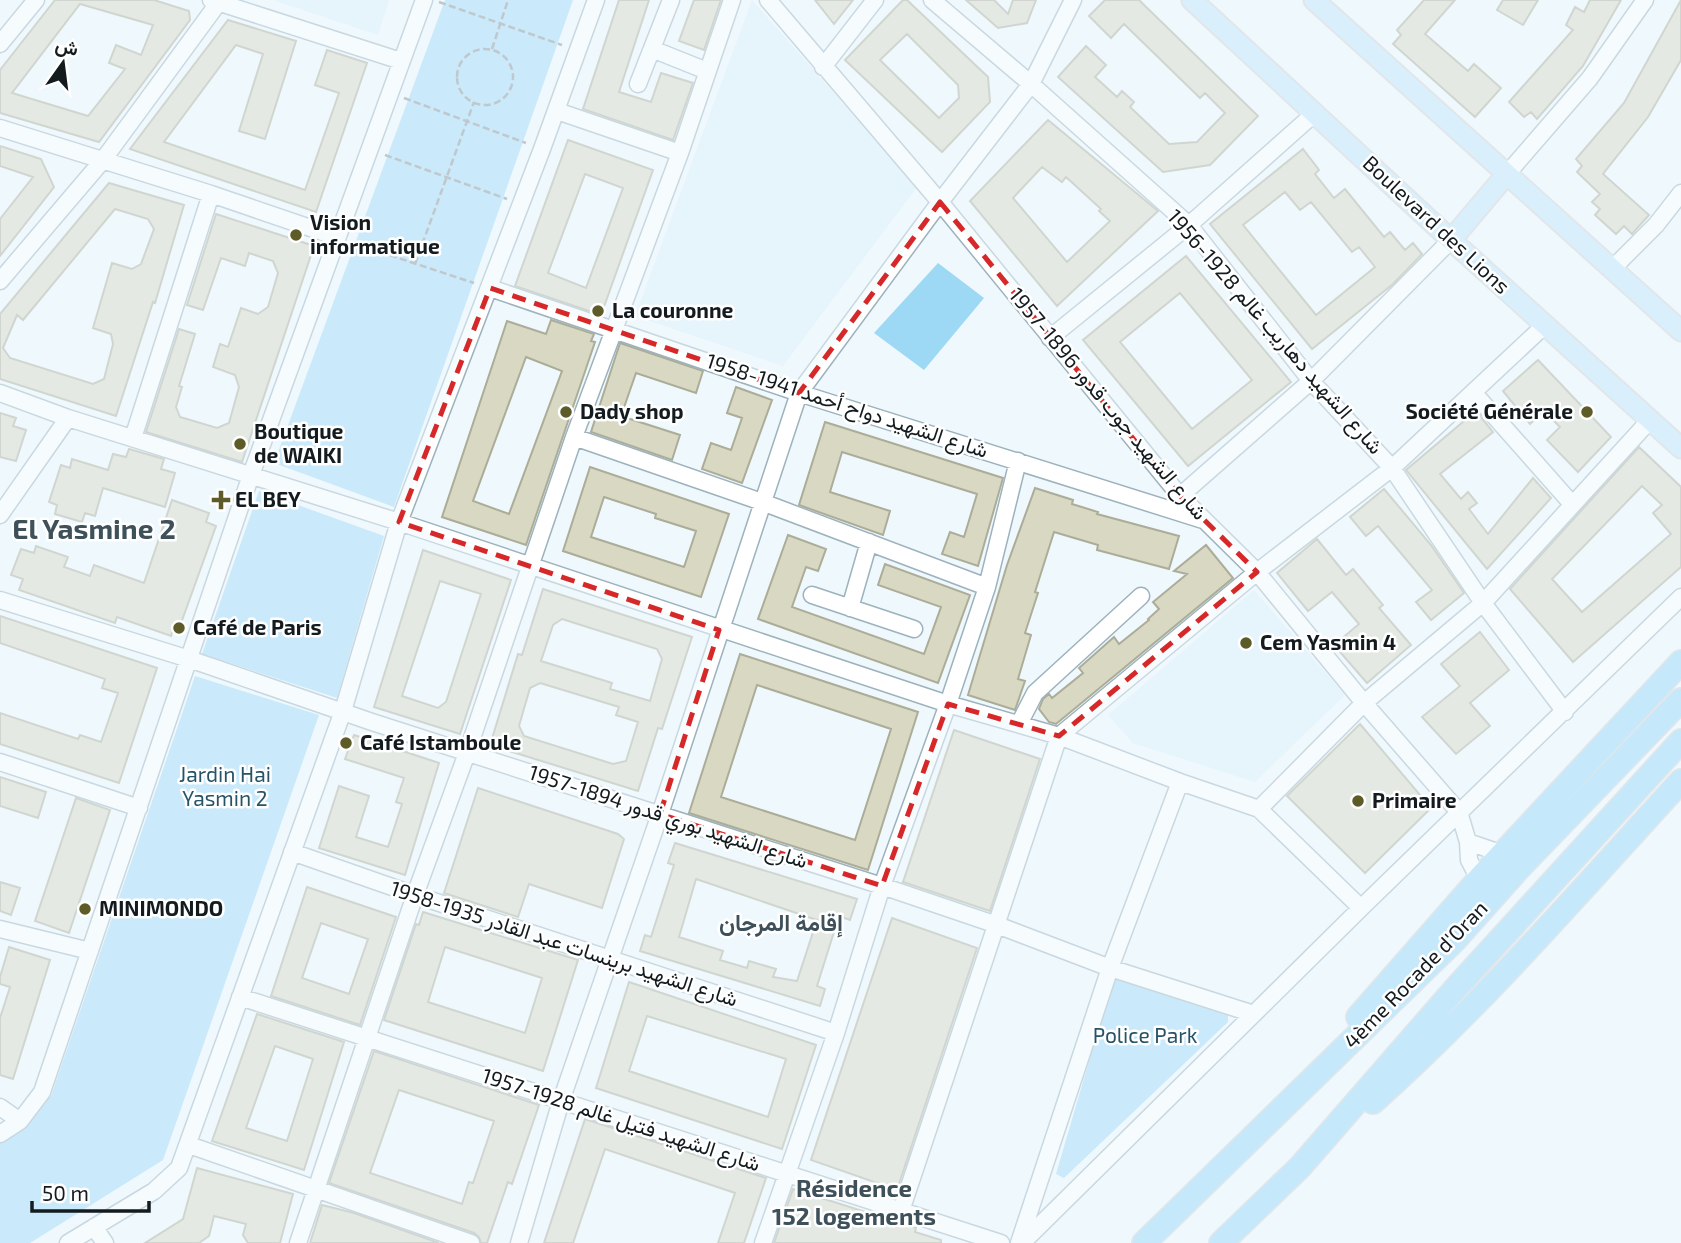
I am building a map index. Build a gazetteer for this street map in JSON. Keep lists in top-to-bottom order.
{
  "streets": {
    "highway": ["4ème Rocade d'Oran"],
    "main road": ["Boulevard des Lions"],
    "street": [
      "شارع الشهيد دهاريب غالم 1928-1956",
      "شارع الشهيد جوب قدور 1896-1957",
      "شارع الشهيد دواح أحمد 1941-1958",
      "شارع الشهيد بوري قدور 1894-1957",
      "شارع الشهيد برينسات عبد القادر 1935-1958",
      "شارع الشهيد فتيل غالم 1928-1957"
    ]
  },
  "crossings": [
    ["شارع الشهيد جوب قدور 1896-1957", "شارع الشهيد دواح أحمد 1941-1958"]
  ],
  "districts": ["El Yasmine 2", "إقامة المرجان", "Résidence 152 logements"],
  "parks": ["Jardin Hai Yasmin 2", "Police Park"],
  "places": {
    "other": [
      "Vision informatique",
      "La couronne",
      "Dady shop",
      "Société Générale",
      "Boutique de WAIKI",
      "Café de Paris",
      "Cem Yasmin 4",
      "Café Istamboule",
      "Primaire",
      "MINIMONDO"
    ],
    "health": ["EL BEY"]
  },
  "scale_bar": "50 m",
  "north": "top"
}
